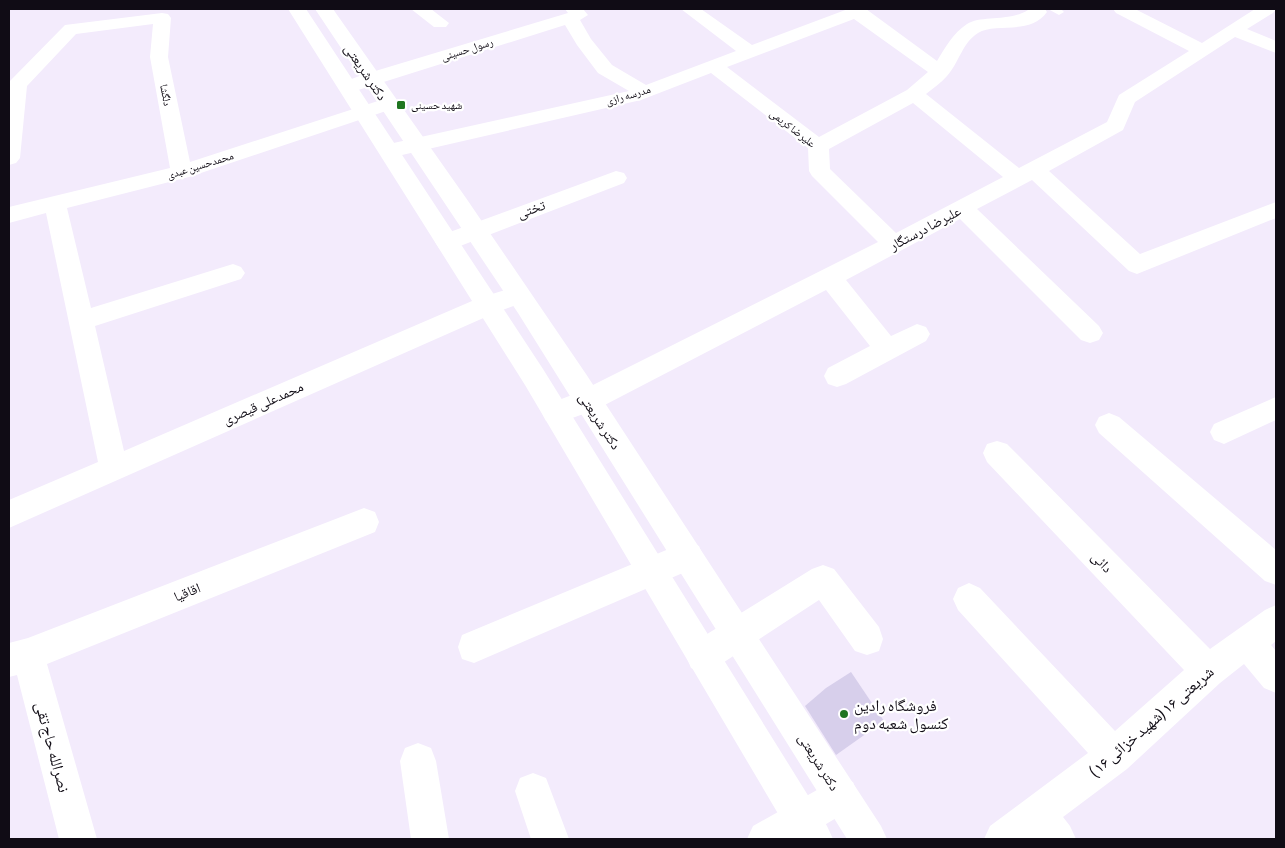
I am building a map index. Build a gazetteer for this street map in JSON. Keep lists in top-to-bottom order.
{
  "streets": {
    "street": [
      "رسول حسینی",
      "دکتر شریعتی",
      "دلگشا",
      "مدرسه رازی",
      "علیرضا کریمی",
      "محمدحسین عبدی",
      "تختی",
      "علیرضا درستگار",
      "محمدعلی قیصری",
      "دائی",
      "اقاقیا",
      "شریعتی ۱۶ (شهید خزائی ۱۶ )",
      "نصرالله حاج تقی"
    ]
  },
  "crossings": [
    ["رسول حسینی", "دکتر شریعتی"],
    ["دکتر شریعتی", "مدرسه رازی"],
    ["دکتر شریعتی", "محمدحسین عبدی"],
    ["دکتر شریعتی", "تختی"],
    ["دکتر شریعتی", "علیرضا درستگار"],
    ["دکتر شریعتی", "محمدعلی قیصری"],
    ["دلگشا", "محمدحسین عبدی"],
    ["مدرسه رازی", "علیرضا کریمی"],
    ["علیرضا کریمی", "علیرضا درستگار"],
    ["دائی", "شریعتی ۱۶ (شهید خزائی ۱۶ )"],
    ["اقاقیا", "نصرالله حاج تقی"]
  ],
  "places": {
    "transit": ["شهید حسینی"],
    "other": ["فروشگاه رادین کنسول شعبه دوم"]
  }
}
